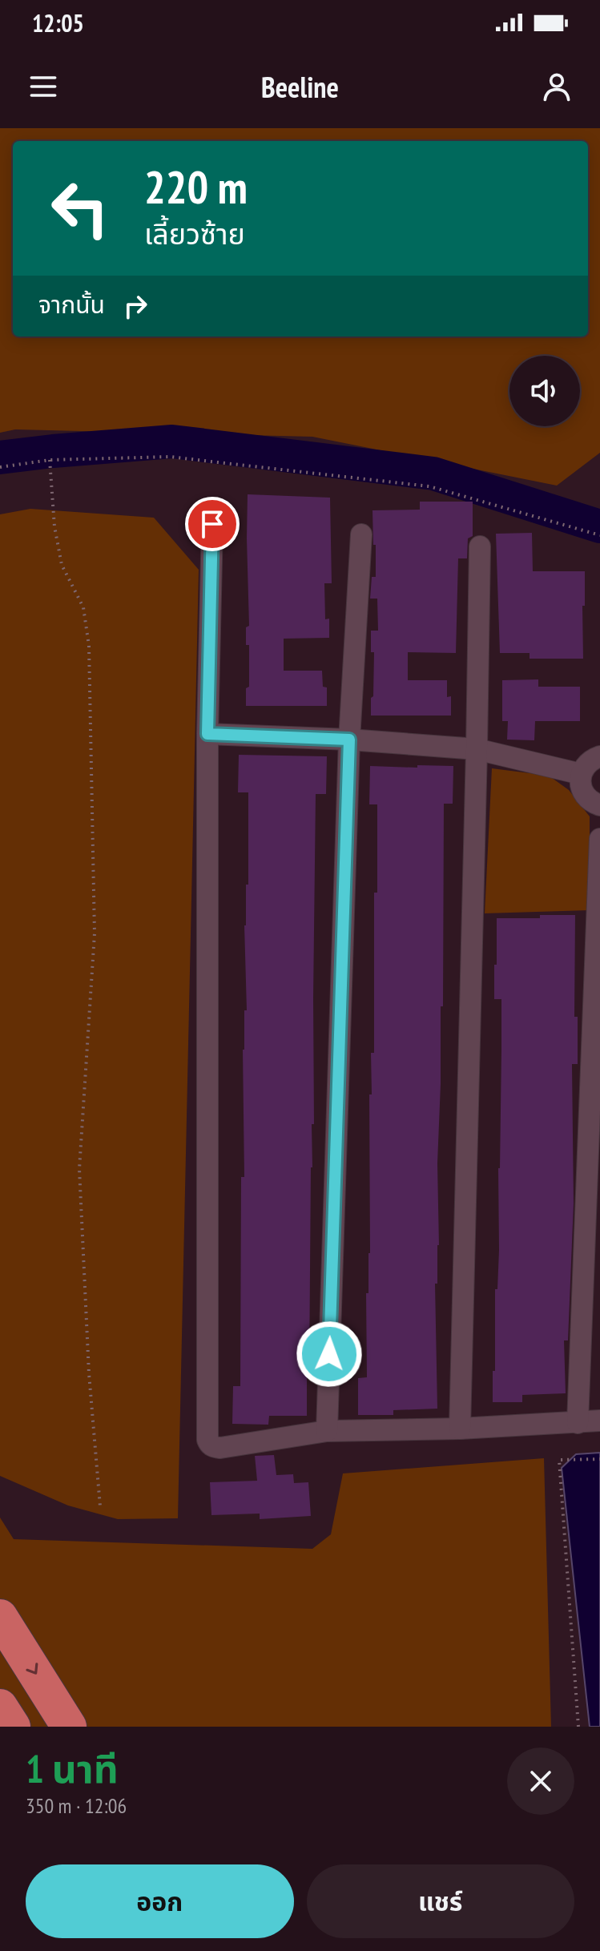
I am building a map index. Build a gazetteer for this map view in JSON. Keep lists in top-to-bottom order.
{
  "page": {
    "status": "12:05",
    "header": "Beeline",
    "turn": ["220 m", "เลี้ยวซ้าย"],
    "then": "จากนั้น",
    "heading": ["1 นาที", "350 m · 12:06"],
    "buttons": ["ออก", "แชร์"]
  }
}
